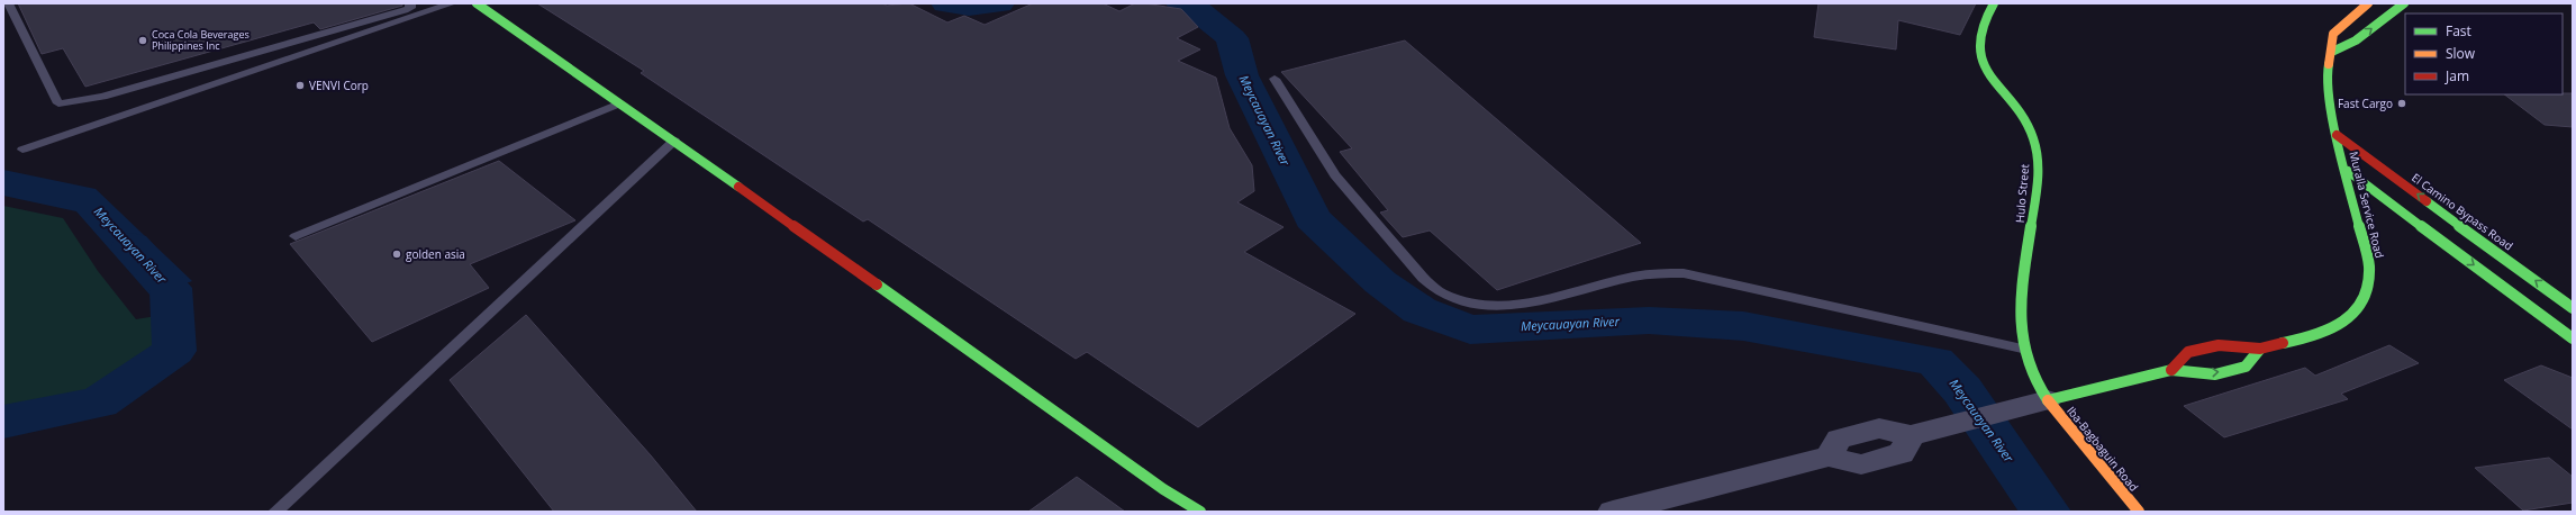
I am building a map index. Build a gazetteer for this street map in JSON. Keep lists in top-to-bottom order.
{
  "streets": {
    "street": [
      "Hulo Street",
      "Muralla Service Road",
      "El Camino Bypass Road",
      "Iba-Bagbaguin Road"
    ]
  },
  "crossings": [
    ["Hulo Street", "Iba-Bagbaguin Road"],
    ["Muralla Service Road", "El Camino Bypass Road"]
  ],
  "water": ["Meycauayan River"],
  "places": [
    "Coca Cola Beverages Philippines Inc",
    "VENVI Corp",
    "Fast Cargo",
    "golden asia"
  ],
  "legend": ["Fast", "Slow", "Jam"]
}
